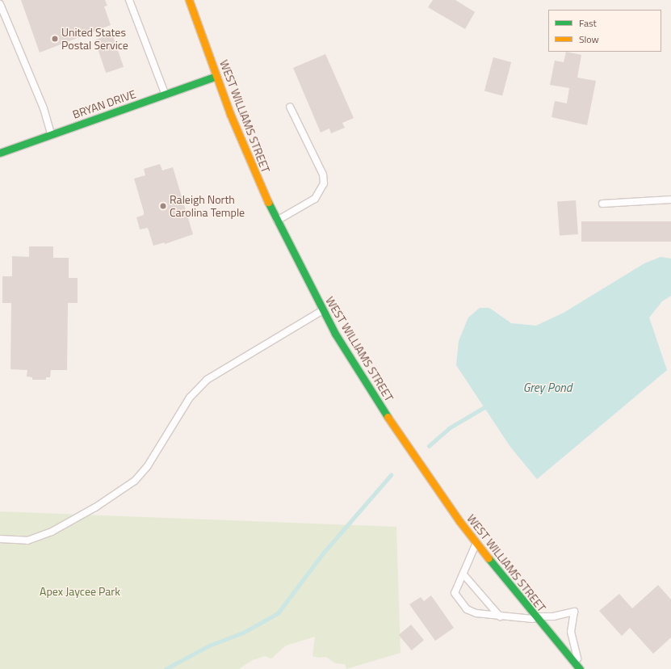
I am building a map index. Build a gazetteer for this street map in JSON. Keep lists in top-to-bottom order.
{
  "streets": {
    "main road": ["BRYAN DRIVE", "WEST WILLIAMS STREET"]
  },
  "crossings": [
    ["BRYAN DRIVE", "WEST WILLIAMS STREET"]
  ],
  "water": ["Grey Pond"],
  "parks": ["Apex Jaycee Park"],
  "places": ["United States Postal Service", "Raleigh North Carolina Temple"],
  "legend": ["Fast", "Slow"]
}
